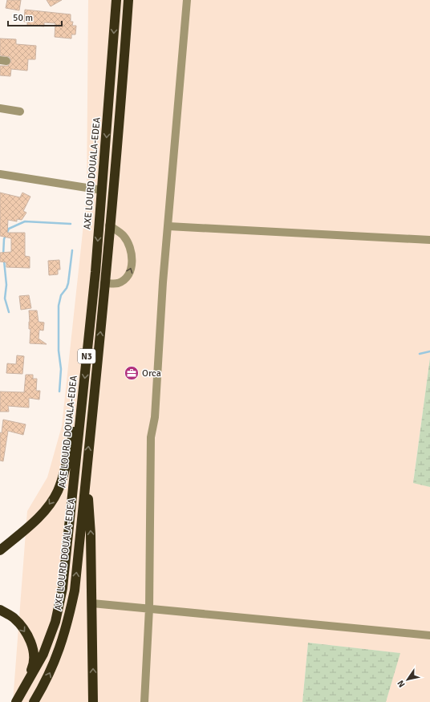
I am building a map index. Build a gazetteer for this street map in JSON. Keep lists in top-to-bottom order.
{
  "streets": {
    "highway": ["AXE LOURD DOUALA-EDEA", "N3"]
  },
  "places": {
    "office": ["Orca"]
  },
  "scale_bar": "50 m",
  "north": "bottom left"
}
